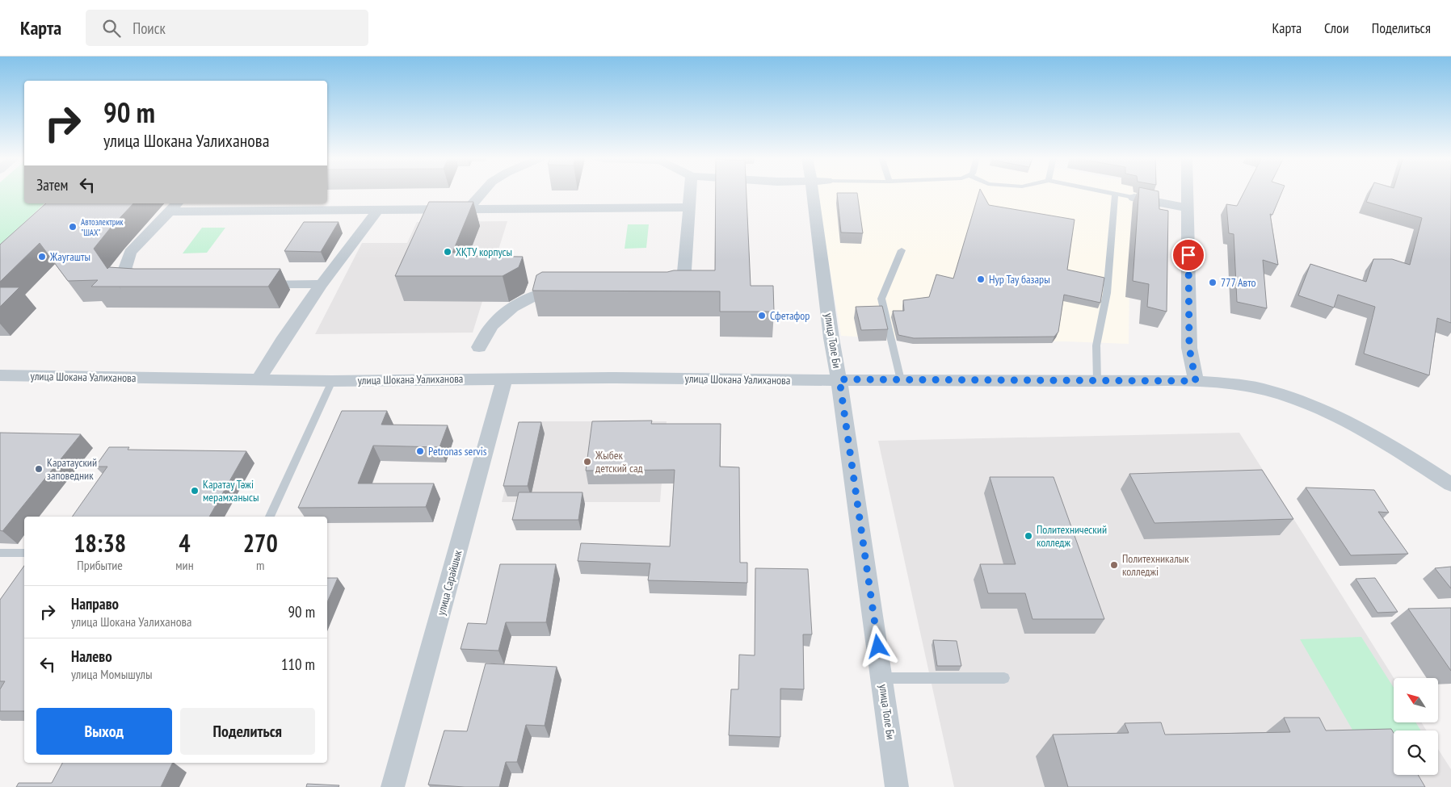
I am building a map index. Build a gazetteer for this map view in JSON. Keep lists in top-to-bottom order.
{
  "streets": {
    "street": ["улица Толе Би", "улица Шокана Уалиханова", "улица Сарайшык"]
  },
  "crossings": [
    ["улица Толе Би", "улица Шокана Уалиханова"],
    ["улица Шокана Уалиханова", "улица Сарайшык"]
  ],
  "places": [
    "Автоэлектрик \"ШАХ\"",
    "ХҚТУ корпусы",
    "Жаугашты",
    "Нур Тау базары",
    "777 Авто",
    "Сфетафор",
    "Petronas servis",
    "Жыбек детский сад",
    "Каратауский заповедник",
    "Каратау Тәжі мерамханысы",
    "Политехнический колледж",
    "Политехникалык колледжі"
  ],
  "north": "top left",
  "page": {
    "header": "Карта",
    "search": "Поиск",
    "nav": ["Карта", "Слои", "Поделиться"],
    "turn": ["90 m", "улица Шокана Уалиханова"],
    "then": "Затем",
    "eta": [
      "18:38",
      "Прибытие",
      "4",
      "мин",
      "270",
      "m"
    ],
    "list": [
      {
        "name": "Направо",
        "note": "улица Шокана Уалиханова",
        "value": "90 m"
      },
      {
        "name": "Налево",
        "note": "улица Момышулы",
        "value": "110 m"
      }
    ],
    "buttons": ["Выход", "Поделиться"]
  }
}
